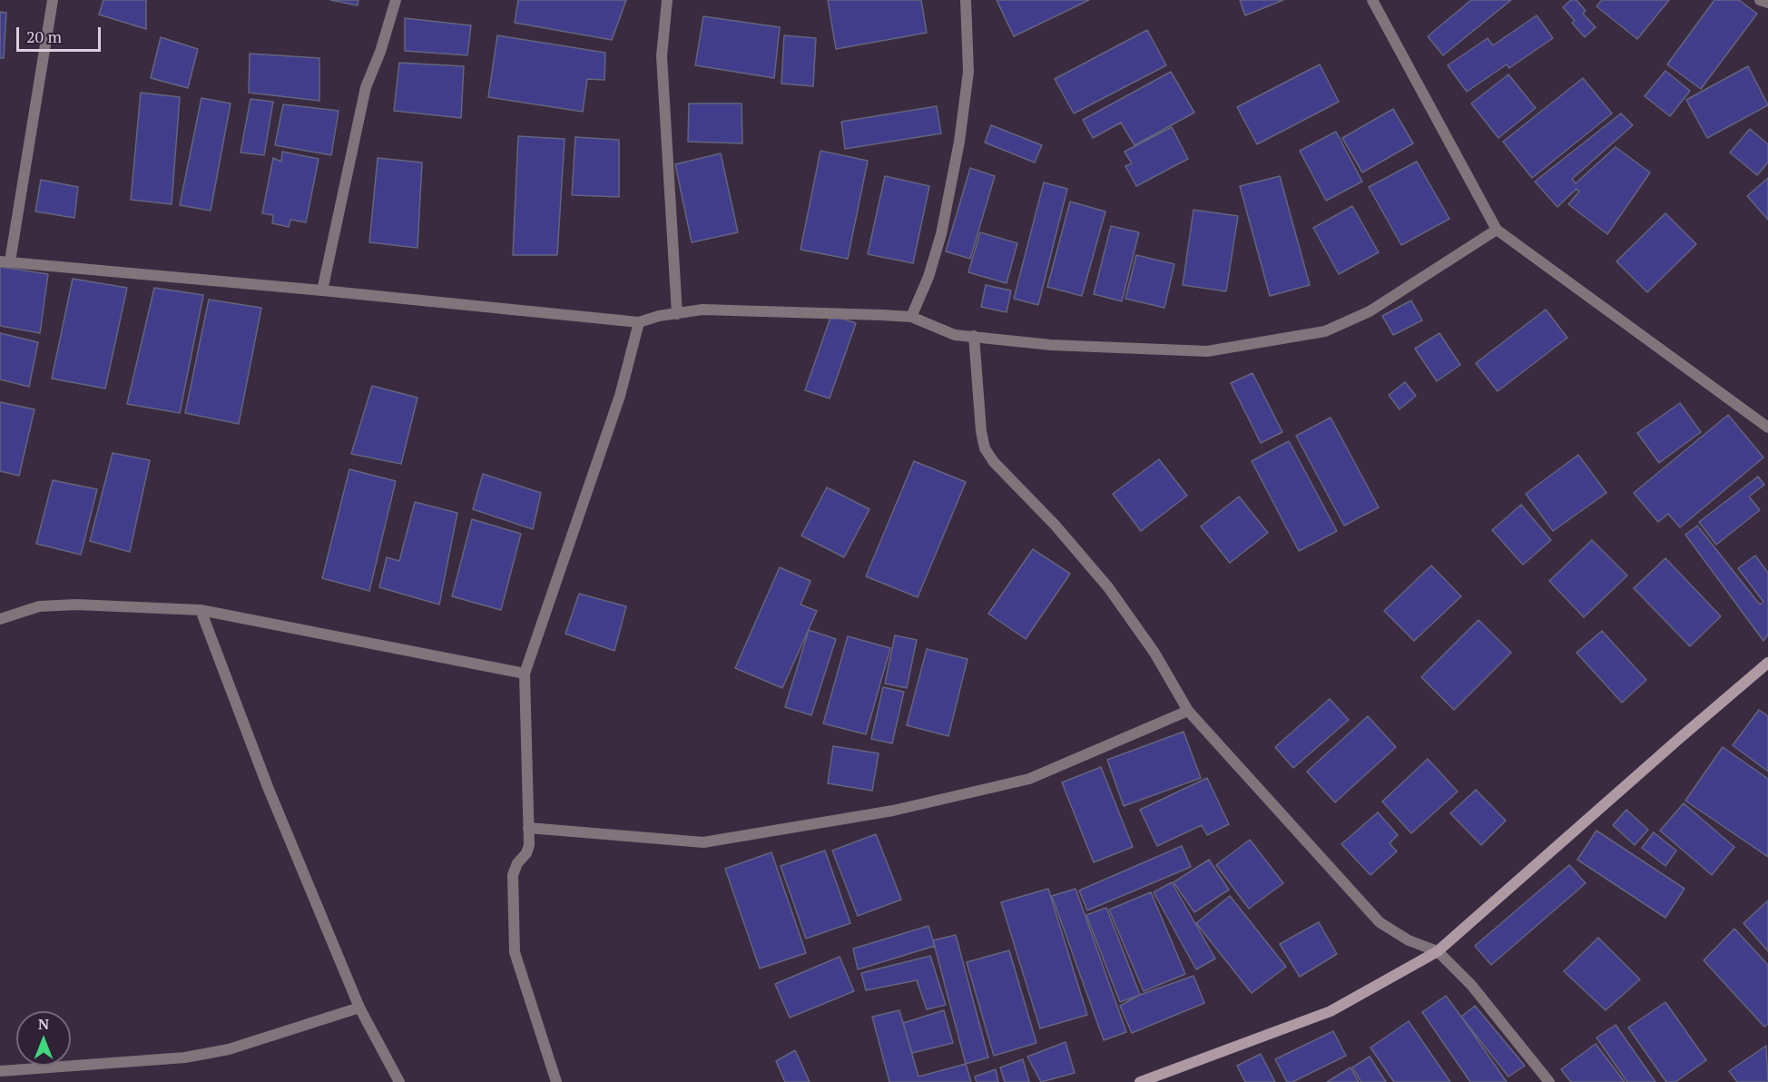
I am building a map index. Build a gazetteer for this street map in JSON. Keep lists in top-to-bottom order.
{
  "scale_bar": "20 m",
  "north": "top"
}
